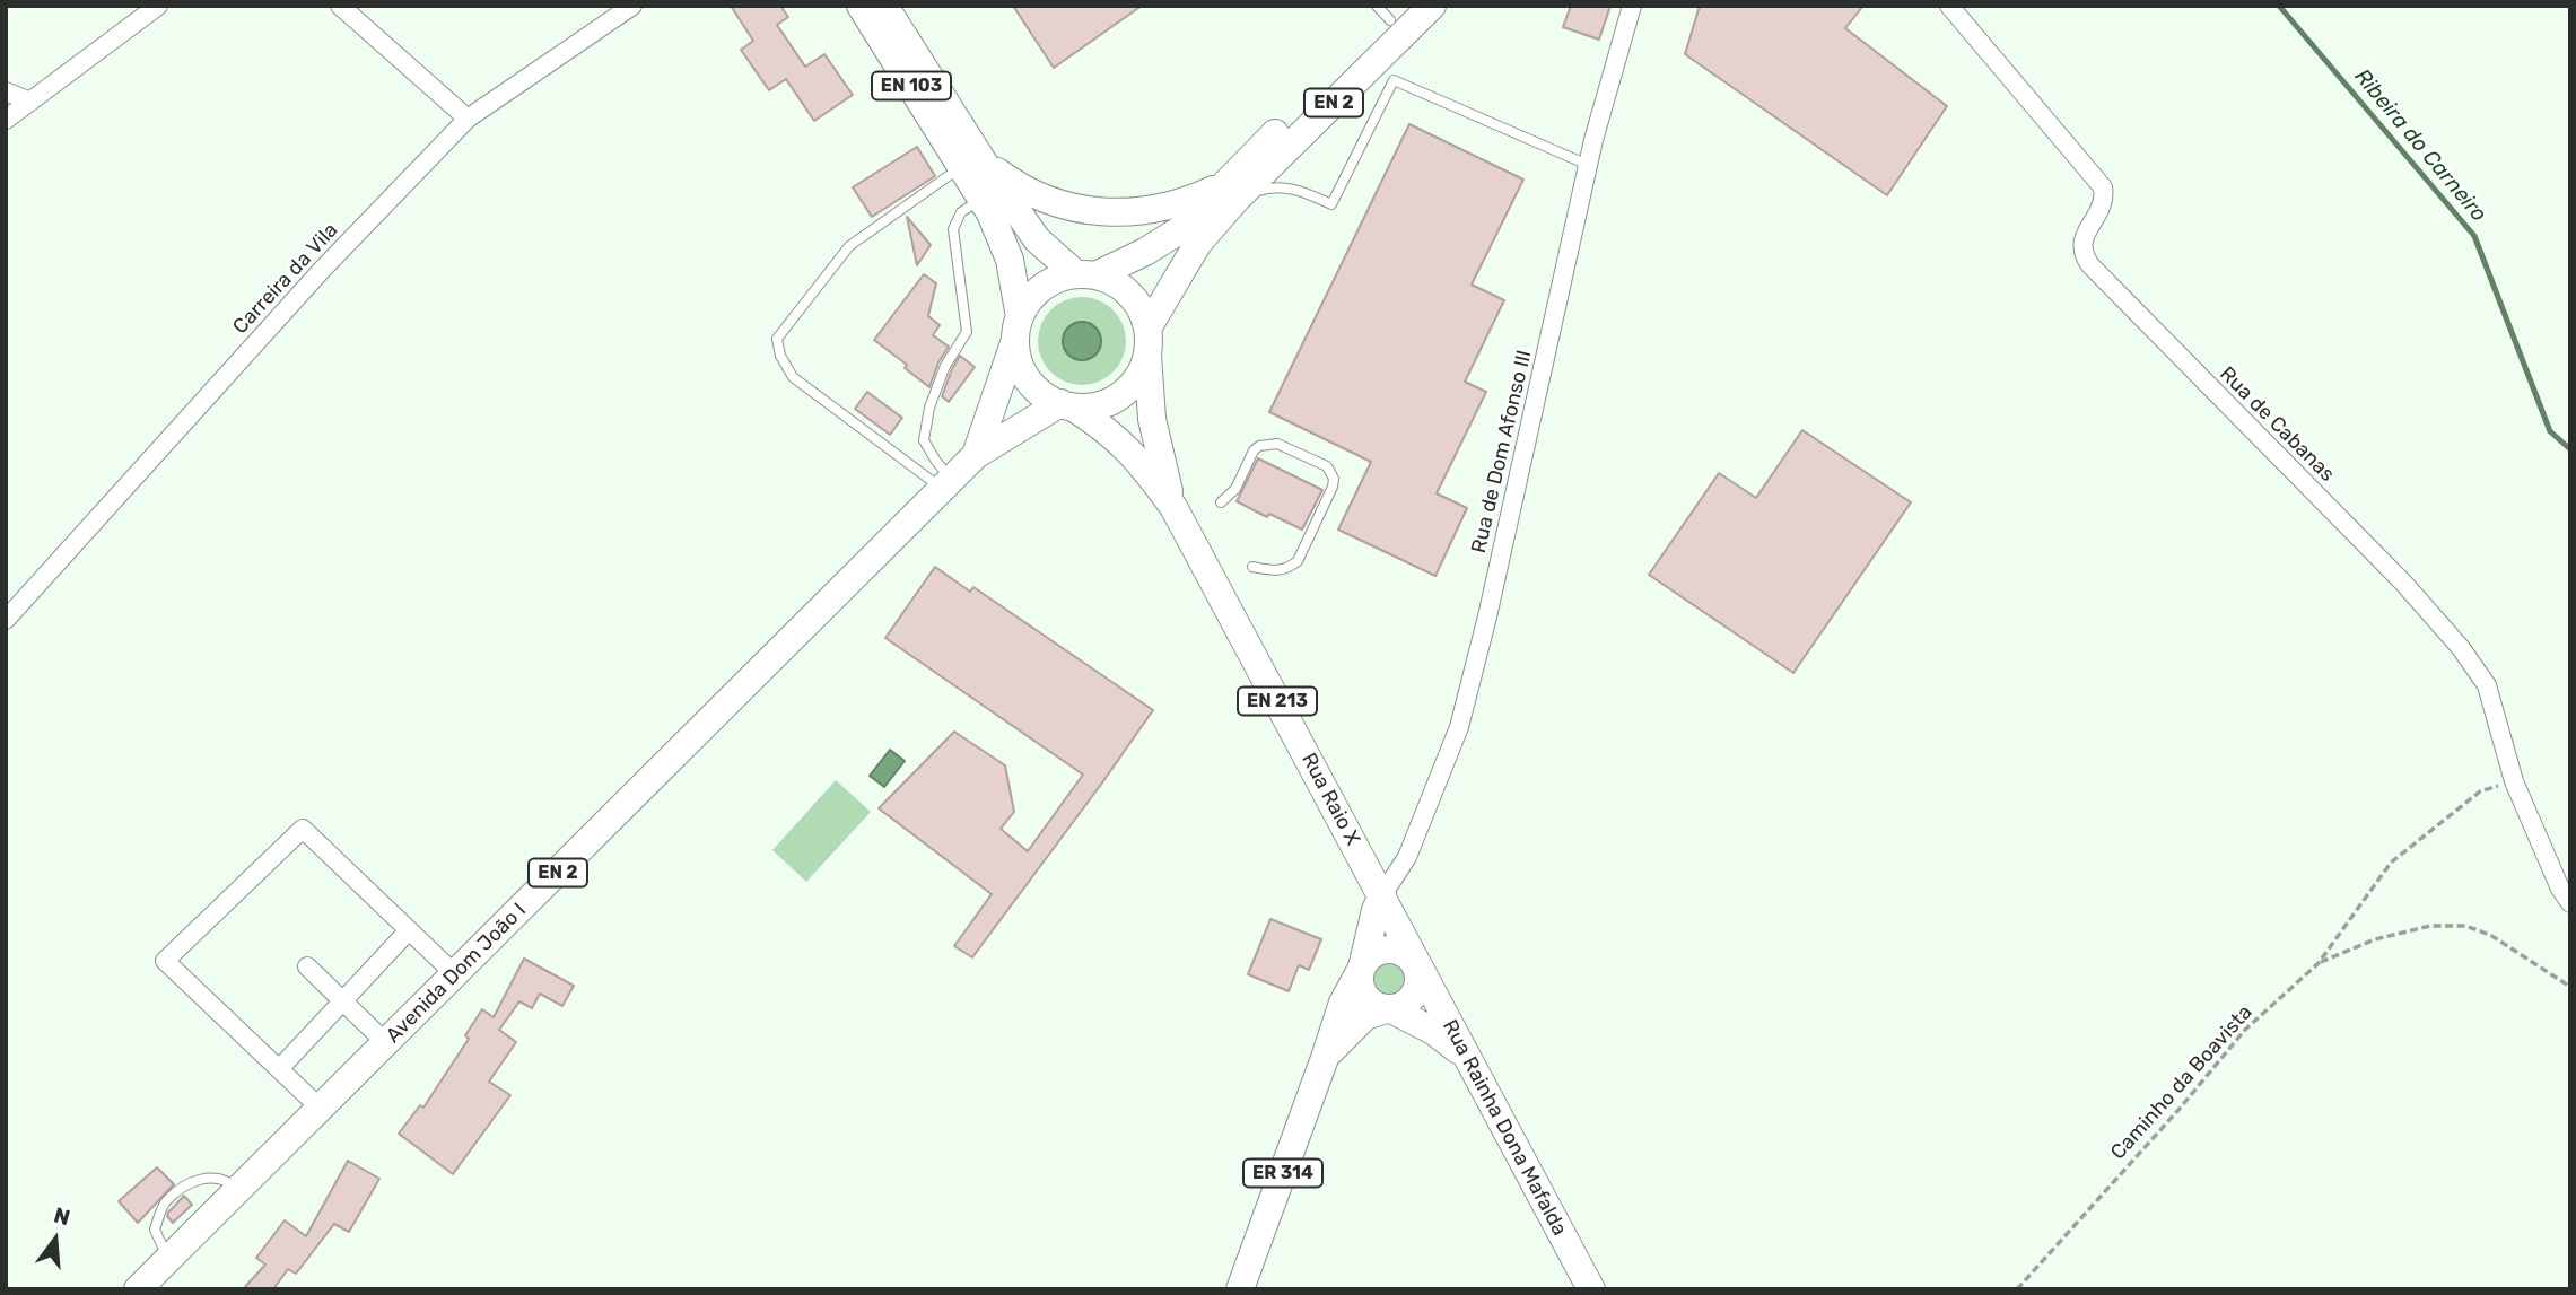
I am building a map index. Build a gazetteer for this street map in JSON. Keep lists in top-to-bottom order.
{
  "streets": {
    "main road": [
      "EN 103",
      "EN 2",
      "EN 213",
      "Rua Raio X",
      "Avenida Dom João I",
      "Rua Rainha Dona Mafalda",
      "ER 314"
    ],
    "street": ["Carreira da Vila", "Rua de Cabanas", "Rua de Dom Afonso III"],
    "path": ["Caminho da Boavista"]
  },
  "crossings": [
    ["EN 103", "EN 2"],
    ["EN 103", "Rua Raio X"],
    ["EN 103", "Avenida Dom João I"],
    ["EN 2", "Rua Raio X"],
    ["EN 2", "Avenida Dom João I"],
    ["Rua de Cabanas", "Caminho da Boavista"],
    ["Rua de Dom Afonso III", "Rua Raio X"],
    ["EN 213", "Rua Raio X"],
    ["EN 213", "Rua Rainha Dona Mafalda"],
    ["EN 213", "ER 314"],
    ["Rua Raio X", "Avenida Dom João I"],
    ["Rua Raio X", "Rua Rainha Dona Mafalda"],
    ["Rua Raio X", "ER 314"],
    ["Rua Rainha Dona Mafalda", "ER 314"]
  ],
  "water": ["Ribeira do Carneiro"],
  "north": "top"
}
